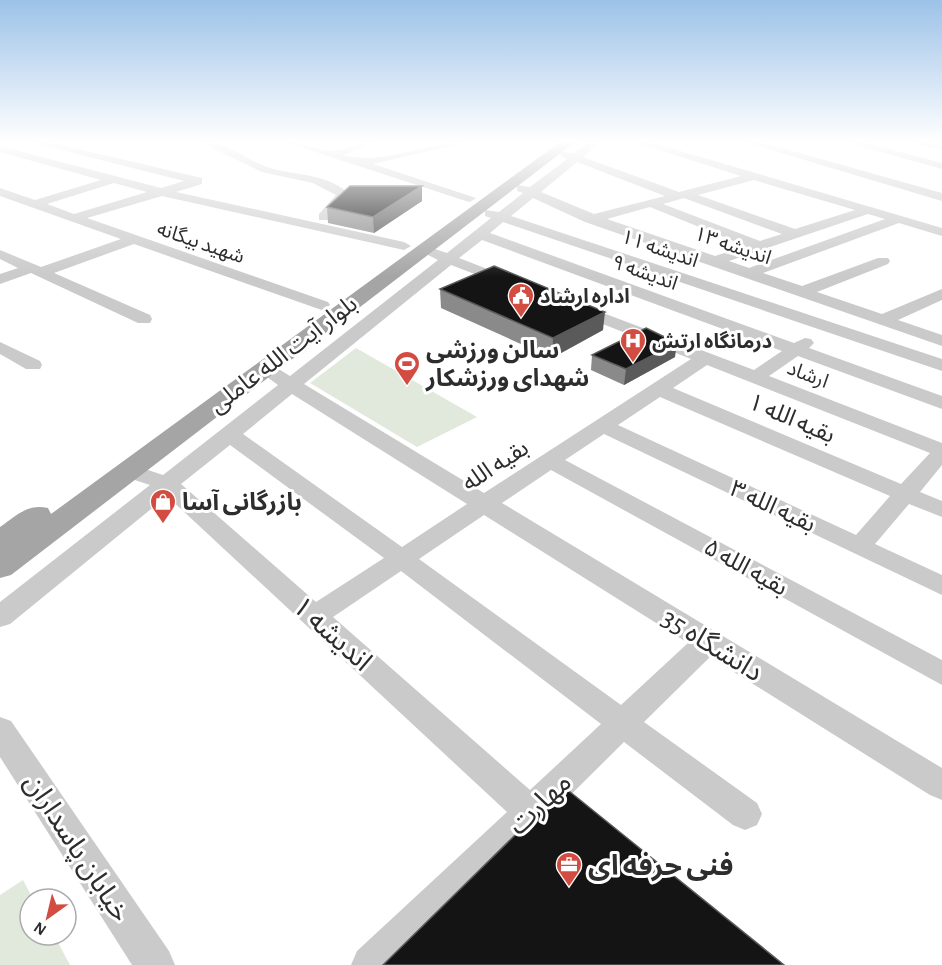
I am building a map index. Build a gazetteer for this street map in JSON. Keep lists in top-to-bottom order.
{
  "streets": {
    "main road": ["بلوار آیت‌ الله عاملی"],
    "street": [
      "شهید بیگانه",
      "اندیشه ۱۳",
      "اندیشه ۱۱",
      "اندیشه ۹",
      "ارشاد",
      "بقیه الله ۱",
      "بقیه الله",
      "بقیه الله ۳",
      "بقیه الله ۵",
      "اندیشه ۱",
      "دانشگاه 35",
      "مهارت",
      "خیابان پاسداران"
    ]
  },
  "crossings": [
    ["شهید بیگانه", "بلوار آیت‌ الله عاملی"],
    ["اندیشه ۱۱", "بلوار آیت‌ الله عاملی"],
    ["بلوار آیت‌ الله عاملی", "اندیشه ۱"],
    ["بلوار آیت‌ الله عاملی", "دانشگاه 35"],
    ["ارشاد", "بقیه الله"],
    ["بقیه الله ۱", "بقیه الله"],
    ["بقیه الله", "بقیه الله ۳"],
    ["بقیه الله", "بقیه الله ۵"],
    ["بقیه الله", "اندیشه ۱"],
    ["بقیه الله", "دانشگاه 35"],
    ["اندیشه ۱", "مهارت"],
    ["دانشگاه 35", "مهارت"]
  ],
  "places": {
    "public building": ["اداره ارشاد"],
    "hospital": ["درمانگاه ارتش"],
    "sports": ["سالن ورزشی شهدای ورزشکار"],
    "shop": ["بازرگانی آسا"],
    "office": ["فنی حرفه ای"]
  },
  "north": "bottom left"
}
